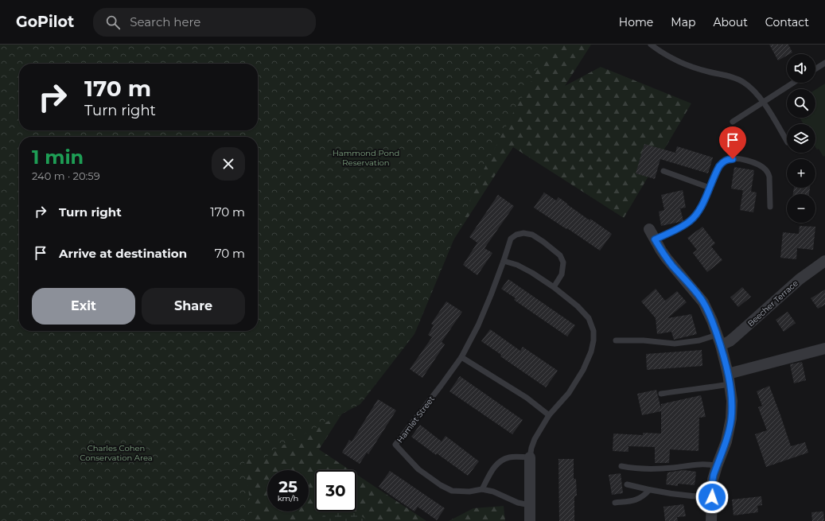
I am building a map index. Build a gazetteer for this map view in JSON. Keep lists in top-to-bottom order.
{
  "streets": {
    "street": ["Beecher Terrace"],
    "lane": ["Hamlet Street"]
  },
  "parks": ["Hammond Pond Reservation", "Charles Cohen Conservation Area"],
  "page": {
    "header": "GoPilot",
    "search": "Search here",
    "nav": [
      "Home",
      "Map",
      "About",
      "Contact"
    ],
    "map_buttons": ["+", "−"],
    "turn": ["170 m", "Turn right"],
    "heading": ["1 min", "240 m · 20:59"],
    "list": [
      {
        "name": "Turn right",
        "value": "170 m"
      },
      {
        "name": "Arrive at destination",
        "value": "70 m"
      }
    ],
    "buttons": ["Exit", "Share"],
    "speed": "25 km/h",
    "limit": "30"
  }
}
